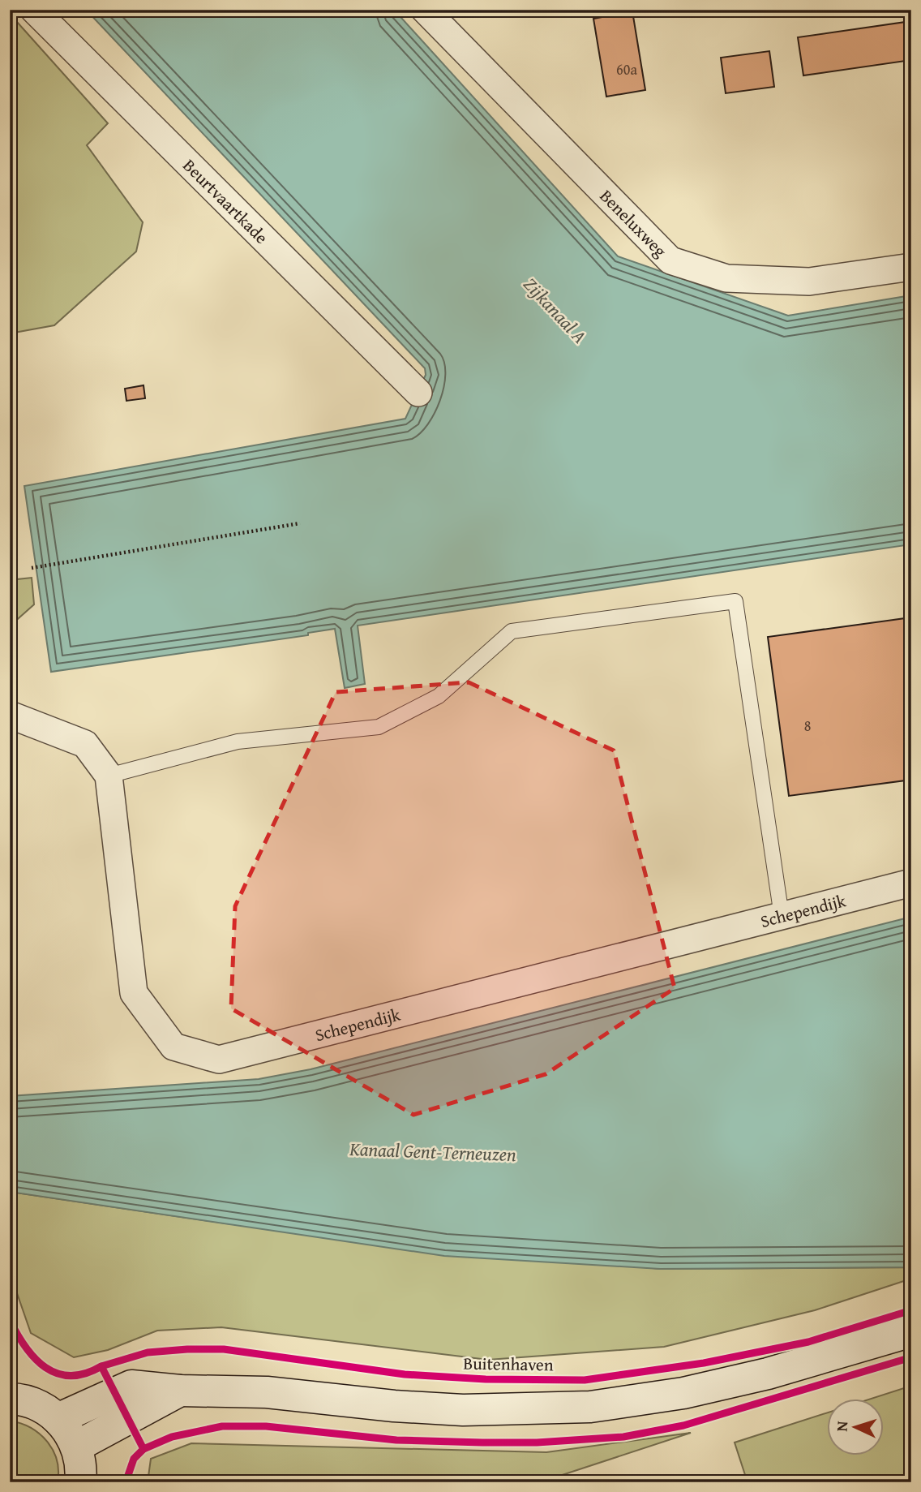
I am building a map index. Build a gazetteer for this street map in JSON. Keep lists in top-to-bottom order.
{
  "streets": {
    "street": ["Beurtvaartkade", "Beneluxweg", "Schependijk"],
    "cycle path": ["Buitenhaven"]
  },
  "water": ["Zijkanaal A", "Kanaal Gent-Terneuzen"],
  "house_numbers": ["60a", "8"],
  "north": "left"
}
